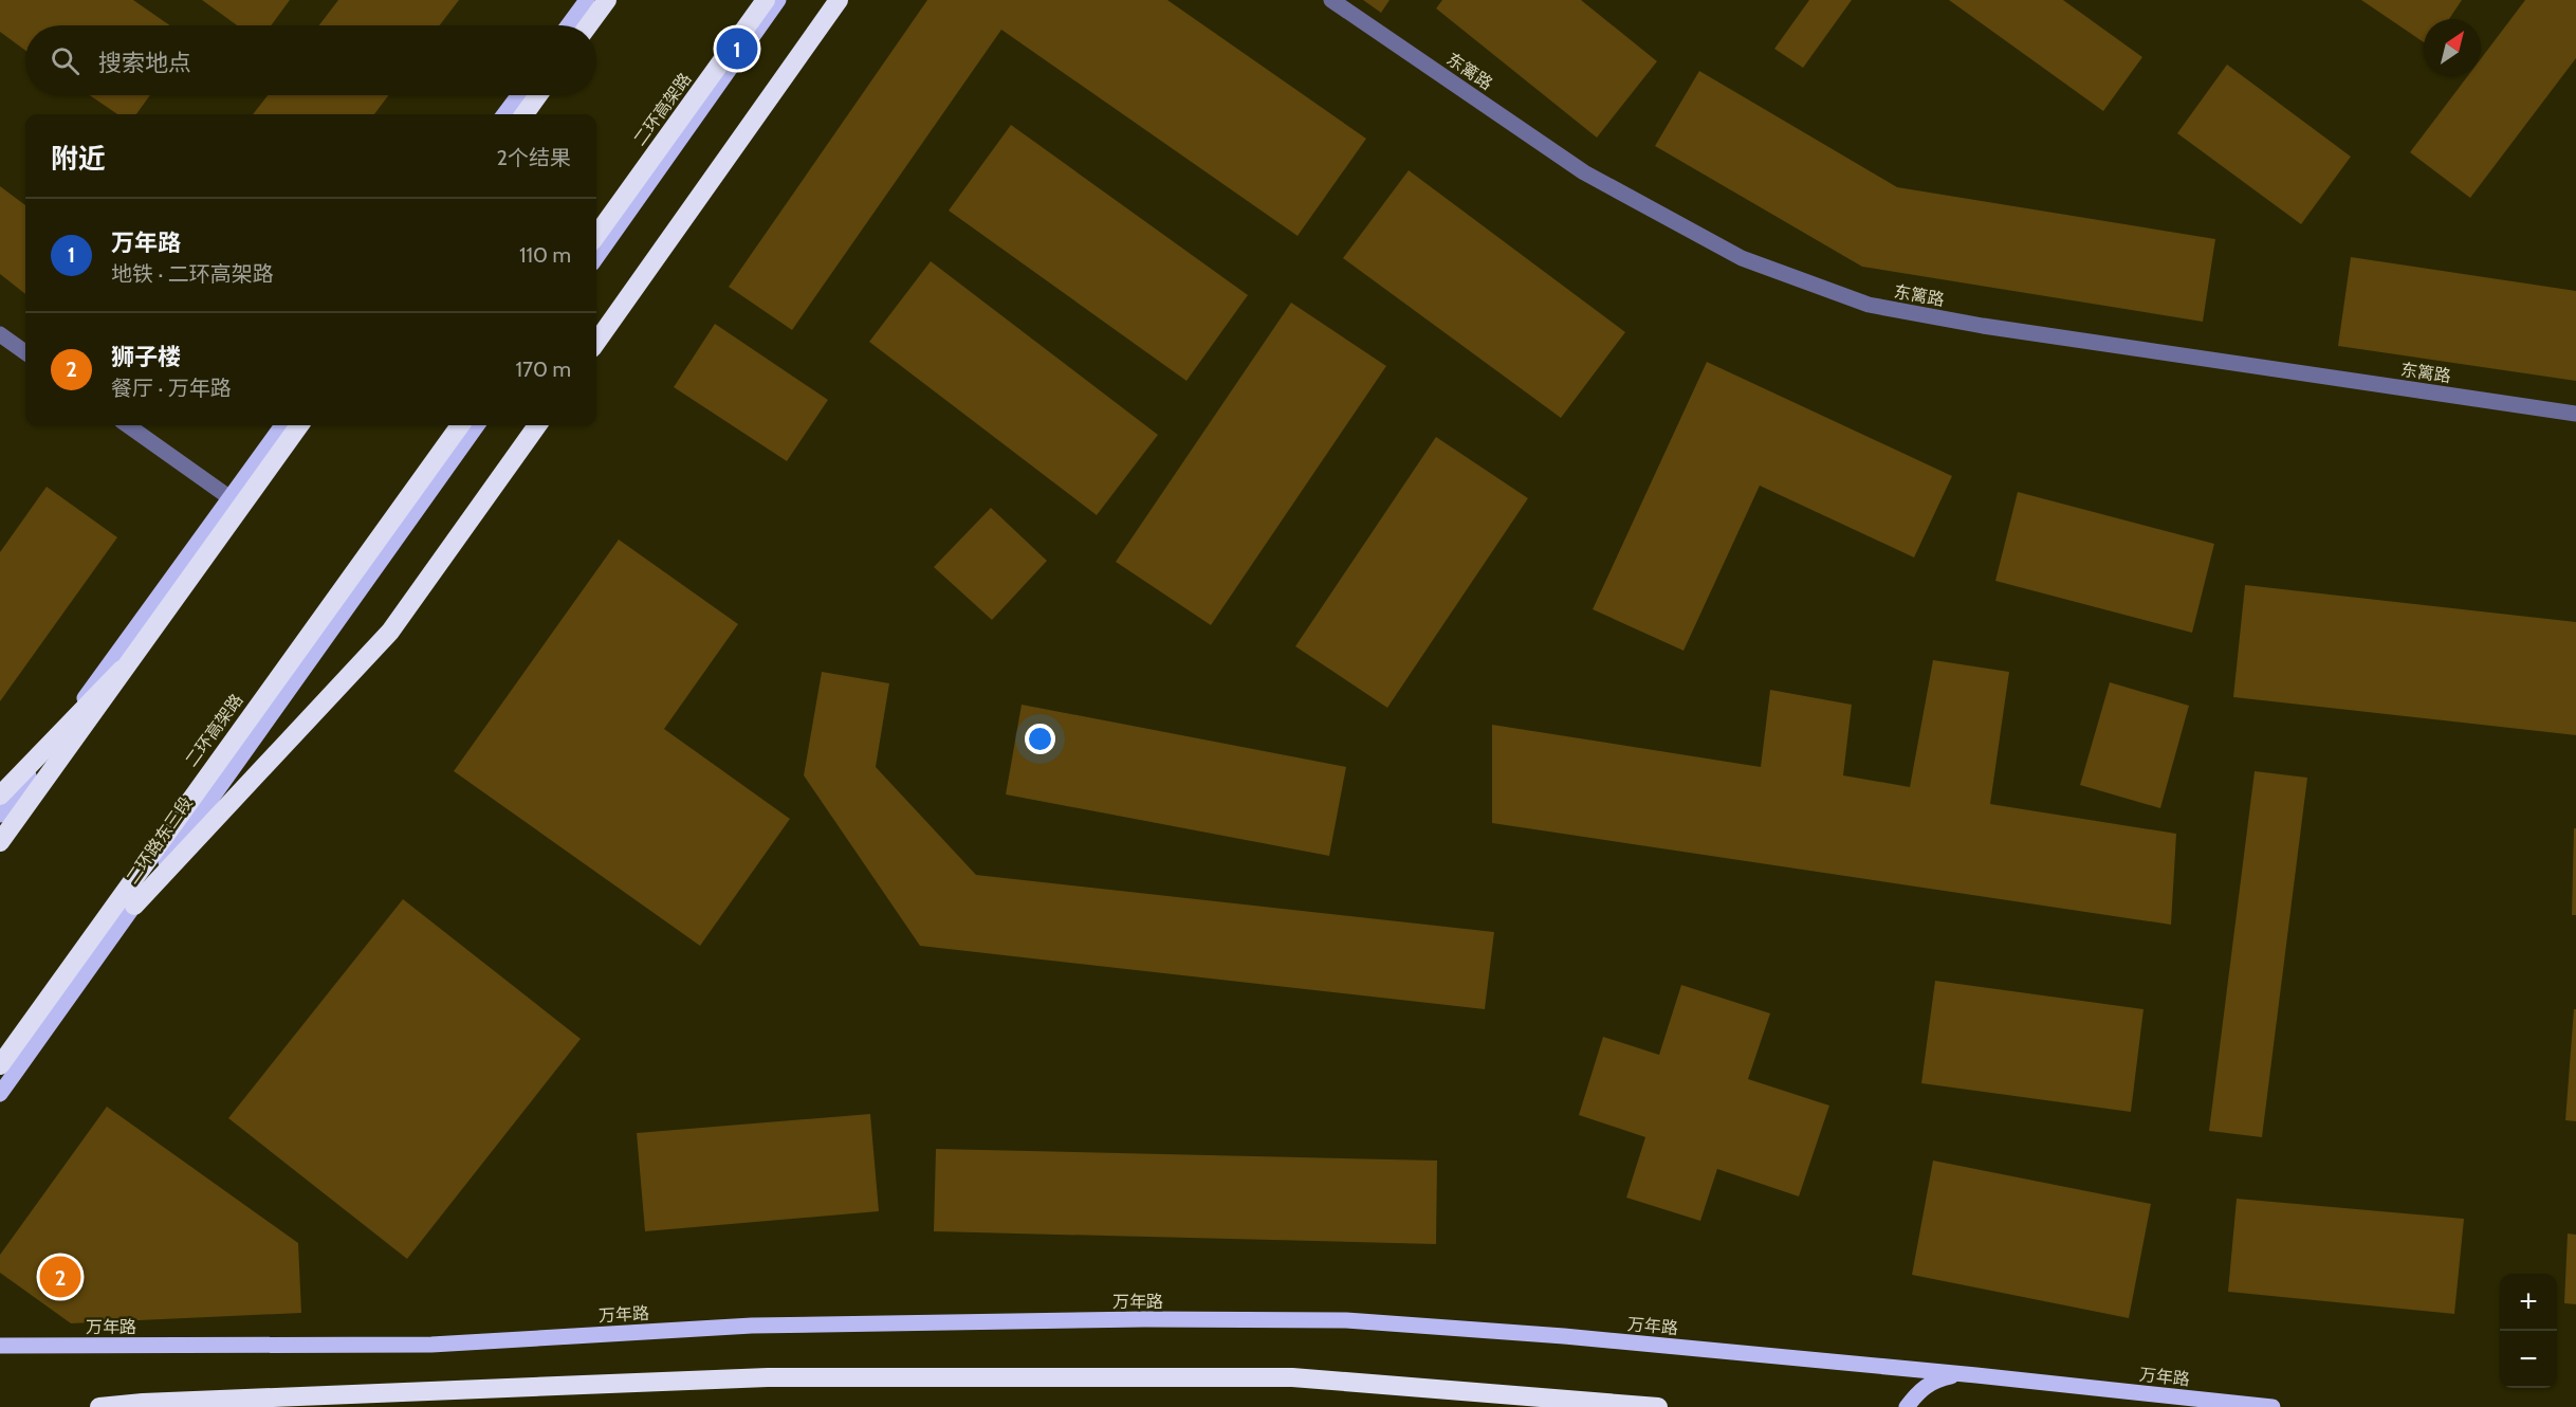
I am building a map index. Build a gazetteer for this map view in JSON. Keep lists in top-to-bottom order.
{
  "streets": {
    "highway": ["二环高架路"],
    "main road": ["二环路东三段", "万年路"],
    "street": ["东篱路"]
  },
  "north": "top right",
  "page": {
    "pins": ["1", "2"],
    "search": "搜索地点",
    "heading": ["附近", "2个结果"],
    "list": [
      {
        "mark": "1",
        "name": "万年路",
        "note": "地铁 · 二环高架路",
        "value": "110 m"
      },
      {
        "mark": "2",
        "name": "狮子楼",
        "note": "餐厅 · 万年路",
        "value": "170 m"
      }
    ],
    "map_buttons": ["+", "−"]
  }
}
